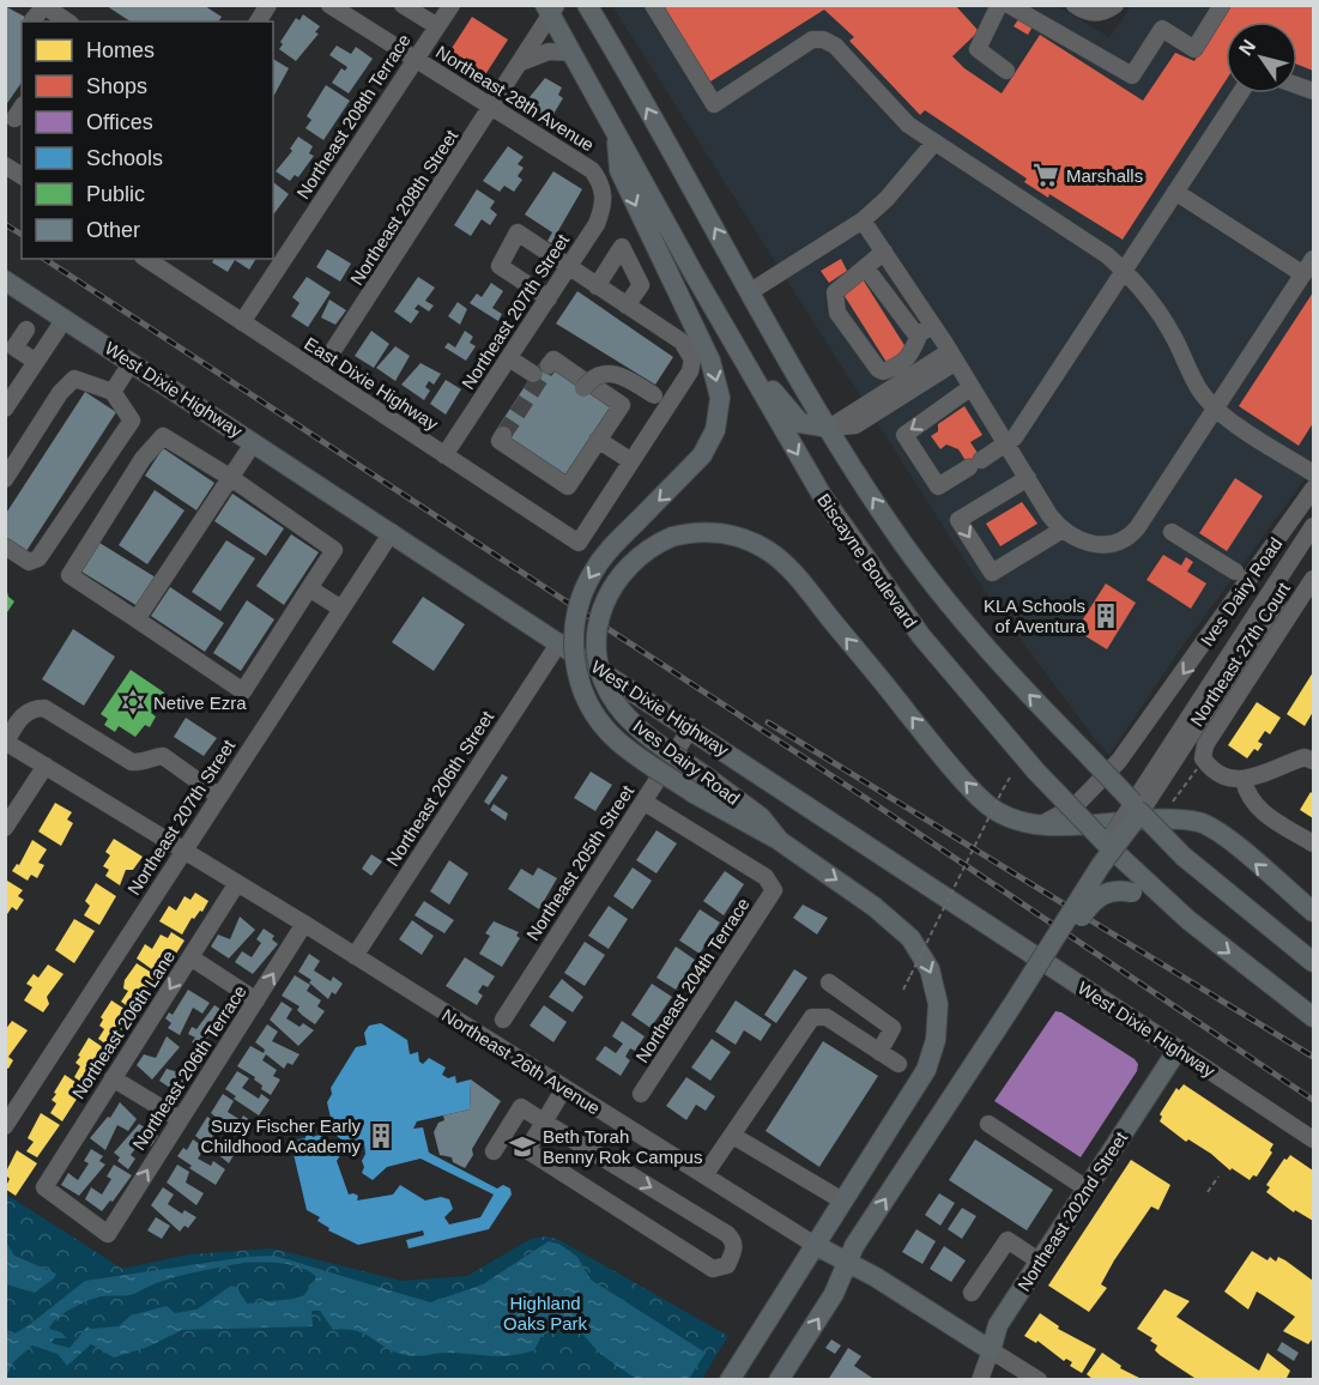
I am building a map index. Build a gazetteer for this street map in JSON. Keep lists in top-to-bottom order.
{
  "streets": {
    "main road": [
      "West Dixie Highway",
      "Biscayne Boulevard",
      "Ives Dairy Road",
      "Northeast 26th Avenue",
      "Northeast 202nd Street"
    ],
    "street": [
      "Northeast 28th Avenue",
      "Northeast 208th Terrace",
      "Northeast 208th Street",
      "Northeast 207th Street",
      "East Dixie Highway",
      "Northeast 27th Court",
      "Northeast 206th Street",
      "Northeast 205th Street",
      "Northeast 204th Terrace",
      "Northeast 206th Lane",
      "Northeast 206th Terrace"
    ]
  },
  "crossings": [
    ["Northeast 28th Avenue", "Northeast 208th Terrace"],
    ["Northeast 28th Avenue", "Northeast 208th Street"],
    ["Northeast 28th Avenue", "Northeast 207th Street"],
    ["Northeast 208th Terrace", "East Dixie Highway"],
    ["Northeast 208th Street", "East Dixie Highway"],
    ["Northeast 208th Street", "Biscayne Boulevard"],
    ["Northeast 207th Street", "East Dixie Highway"],
    ["Northeast 207th Street", "West Dixie Highway"],
    ["Northeast 207th Street", "Northeast 26th Avenue"],
    ["West Dixie Highway", "Northeast 206th Street"],
    ["West Dixie Highway", "Northeast 205th Street"],
    ["West Dixie Highway", "Northeast 202nd Street"],
    ["Biscayne Boulevard", "Ives Dairy Road"],
    ["Ives Dairy Road", "Northeast 26th Avenue"],
    ["Northeast 206th Street", "Northeast 26th Avenue"],
    ["Northeast 205th Street", "Northeast 204th Terrace"],
    ["Northeast 206th Lane", "Northeast 26th Avenue"],
    ["Northeast 206th Lane", "Northeast 206th Terrace"],
    ["Northeast 26th Avenue", "Northeast 206th Terrace"],
    ["Northeast 26th Avenue", "Northeast 202nd Street"]
  ],
  "one_way": ["Northeast 206th Terrace"],
  "parks": ["Highland Oaks Park"],
  "places": {
    "supermarket": ["Marshalls"],
    "building": ["KLA Schools of Aventura", "Suzy Fischer Early Childhood Academy"],
    "synagogue": ["Netive Ezra"],
    "school or university": ["Beth Torah Benny Rok Campus"]
  },
  "legend": [
    "Homes",
    "Shops",
    "Offices",
    "Schools",
    "Public",
    "Other"
  ],
  "north": "top left"
}
